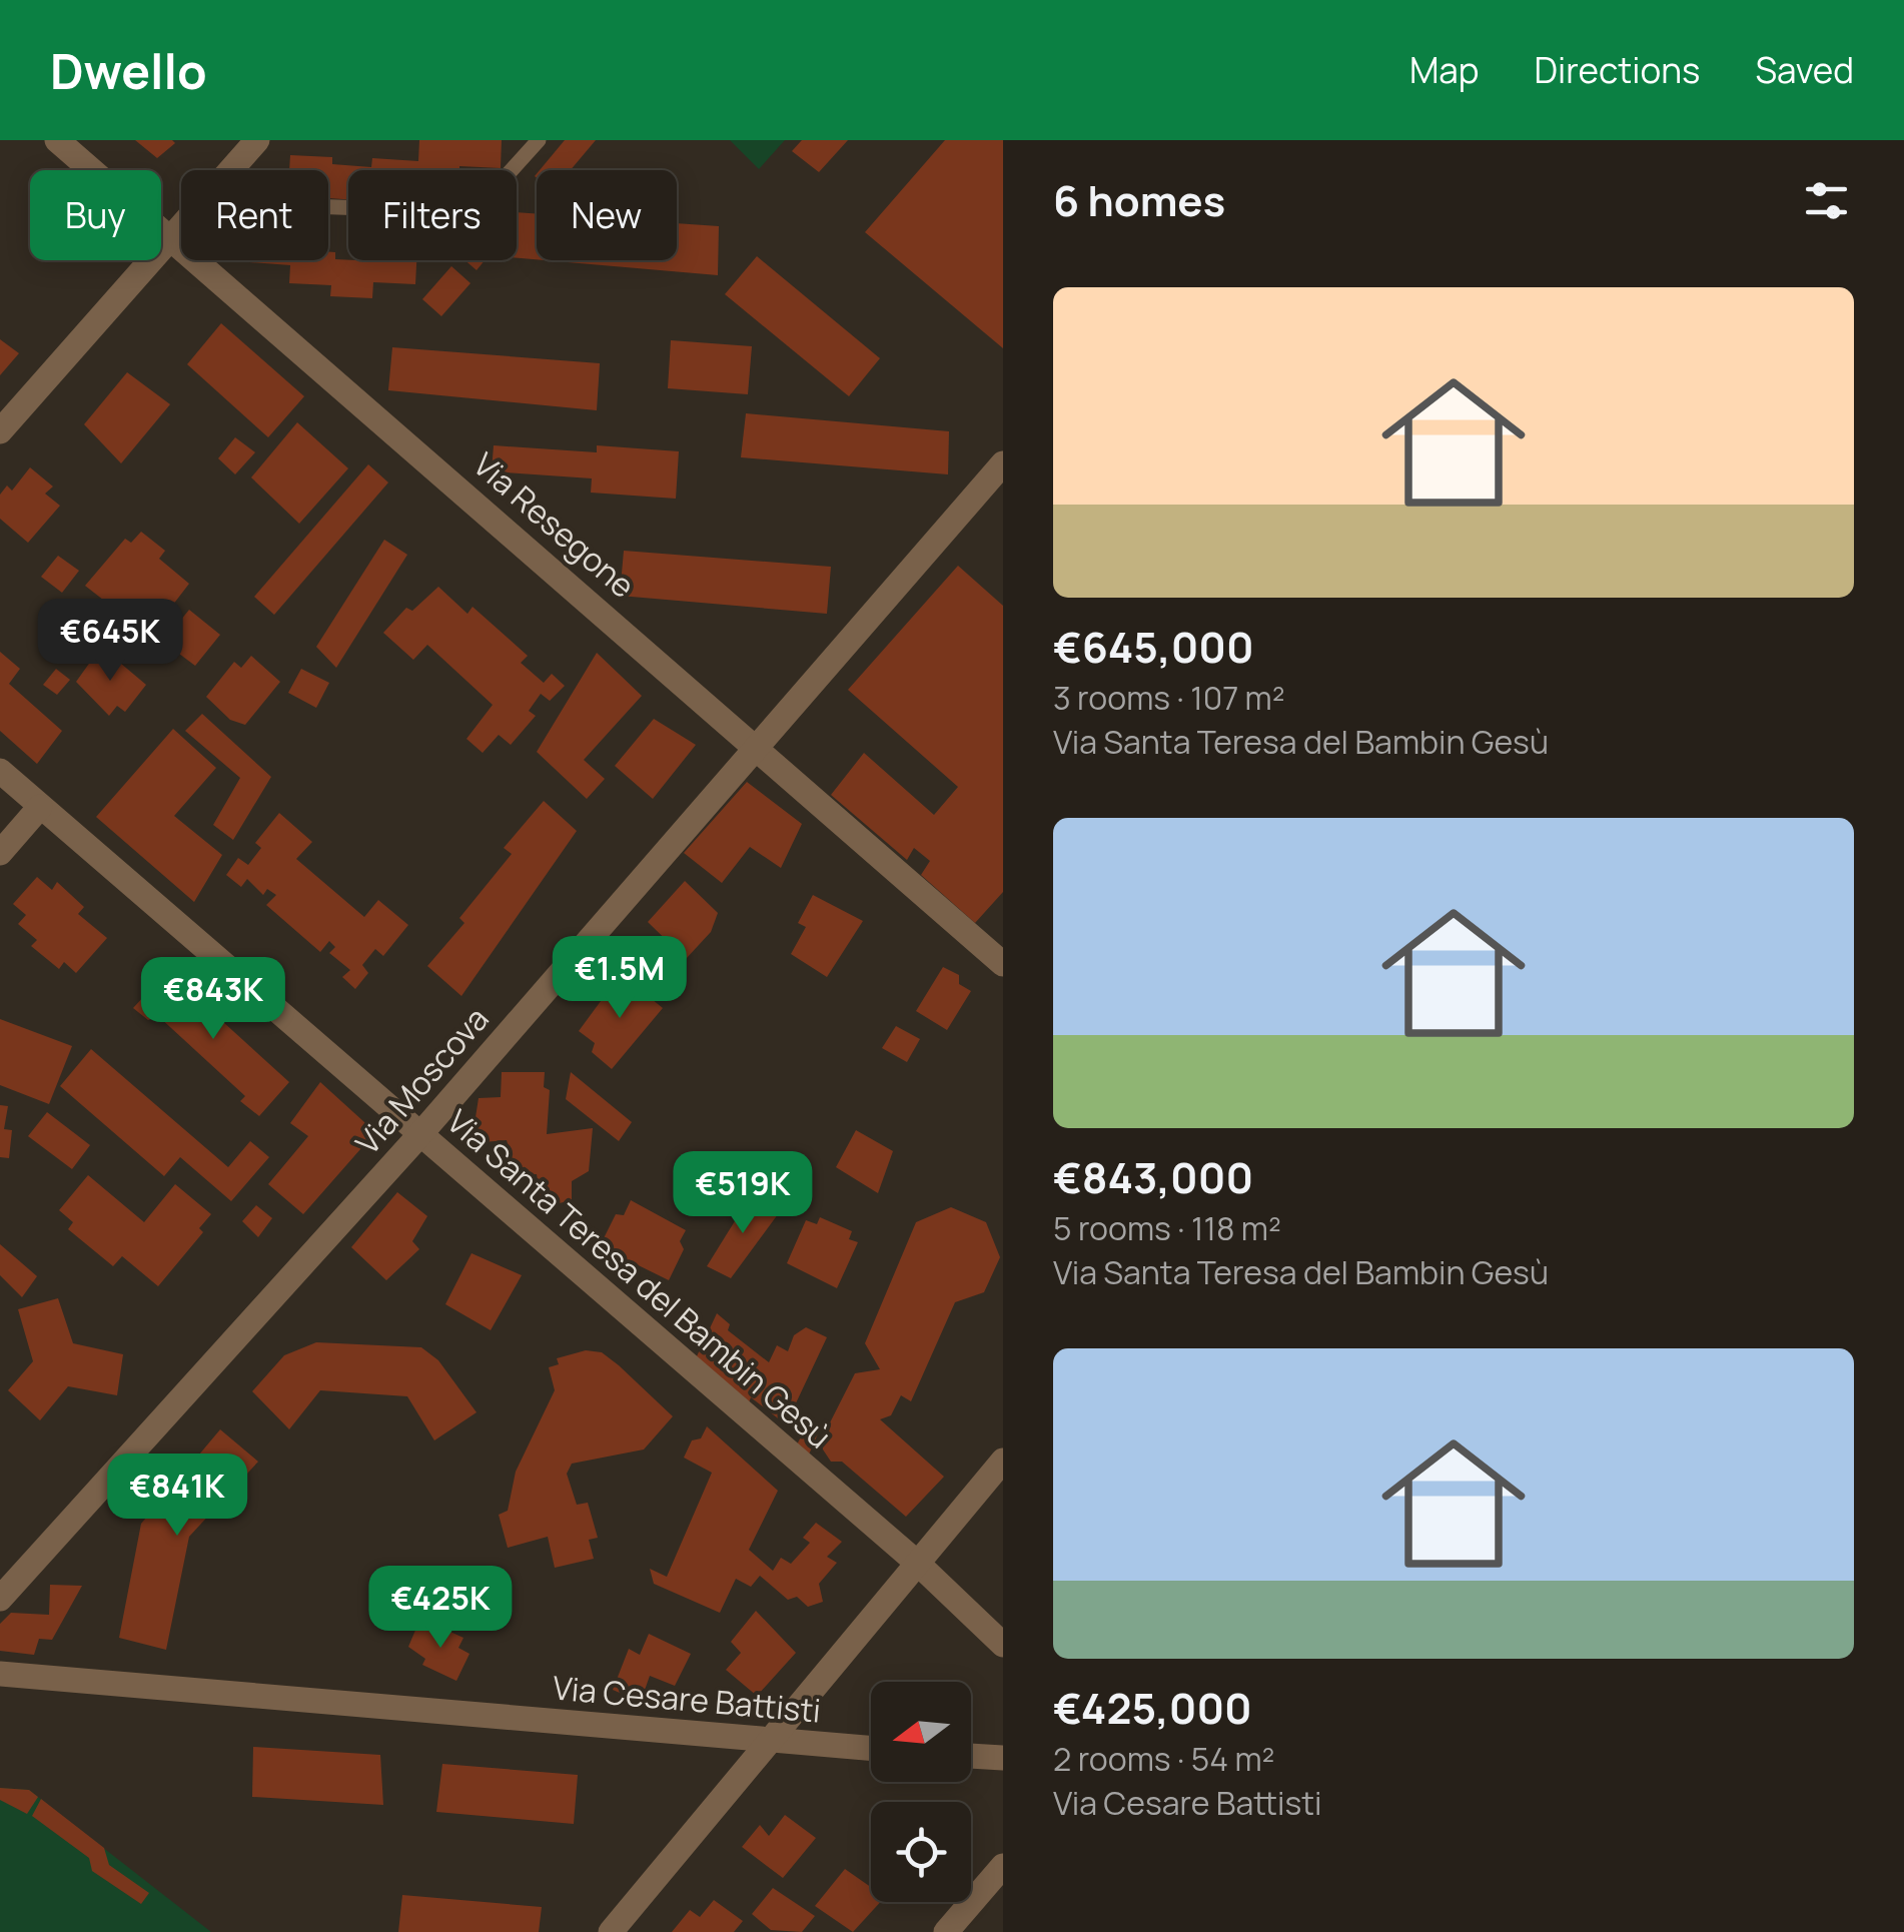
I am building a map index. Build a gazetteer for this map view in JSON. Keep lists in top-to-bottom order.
{
  "streets": {
    "street": [
      "Via Resegone",
      "Via Moscova",
      "Via Santa Teresa del Bambin Gesù",
      "Via Cesare Battisti"
    ]
  },
  "crossings": [
    ["Via Resegone", "Via Moscova"],
    ["Via Moscova", "Via Santa Teresa del Bambin Gesù"]
  ],
  "north": "left",
  "page": {
    "header": "Dwello",
    "nav": ["Map", "Directions", "Saved"],
    "heading": "6 homes",
    "chip": [
      "Buy",
      "Rent",
      "Filters",
      "New"
    ],
    "list": [
      {
        "name": "€645,000",
        "note": "3 rooms · 107 m² · Via Santa Teresa del Bambin Gesù"
      },
      {
        "name": "€843,000",
        "note": "5 rooms · 118 m² · Via Santa Teresa del Bambin Gesù"
      },
      {
        "name": "€425,000",
        "note": "2 rooms · 54 m² · Via Cesare Battisti"
      }
    ],
    "price": [
      "€645K",
      "€1.5M",
      "€843K",
      "€519K",
      "€841K",
      "€425K"
    ]
  }
}
